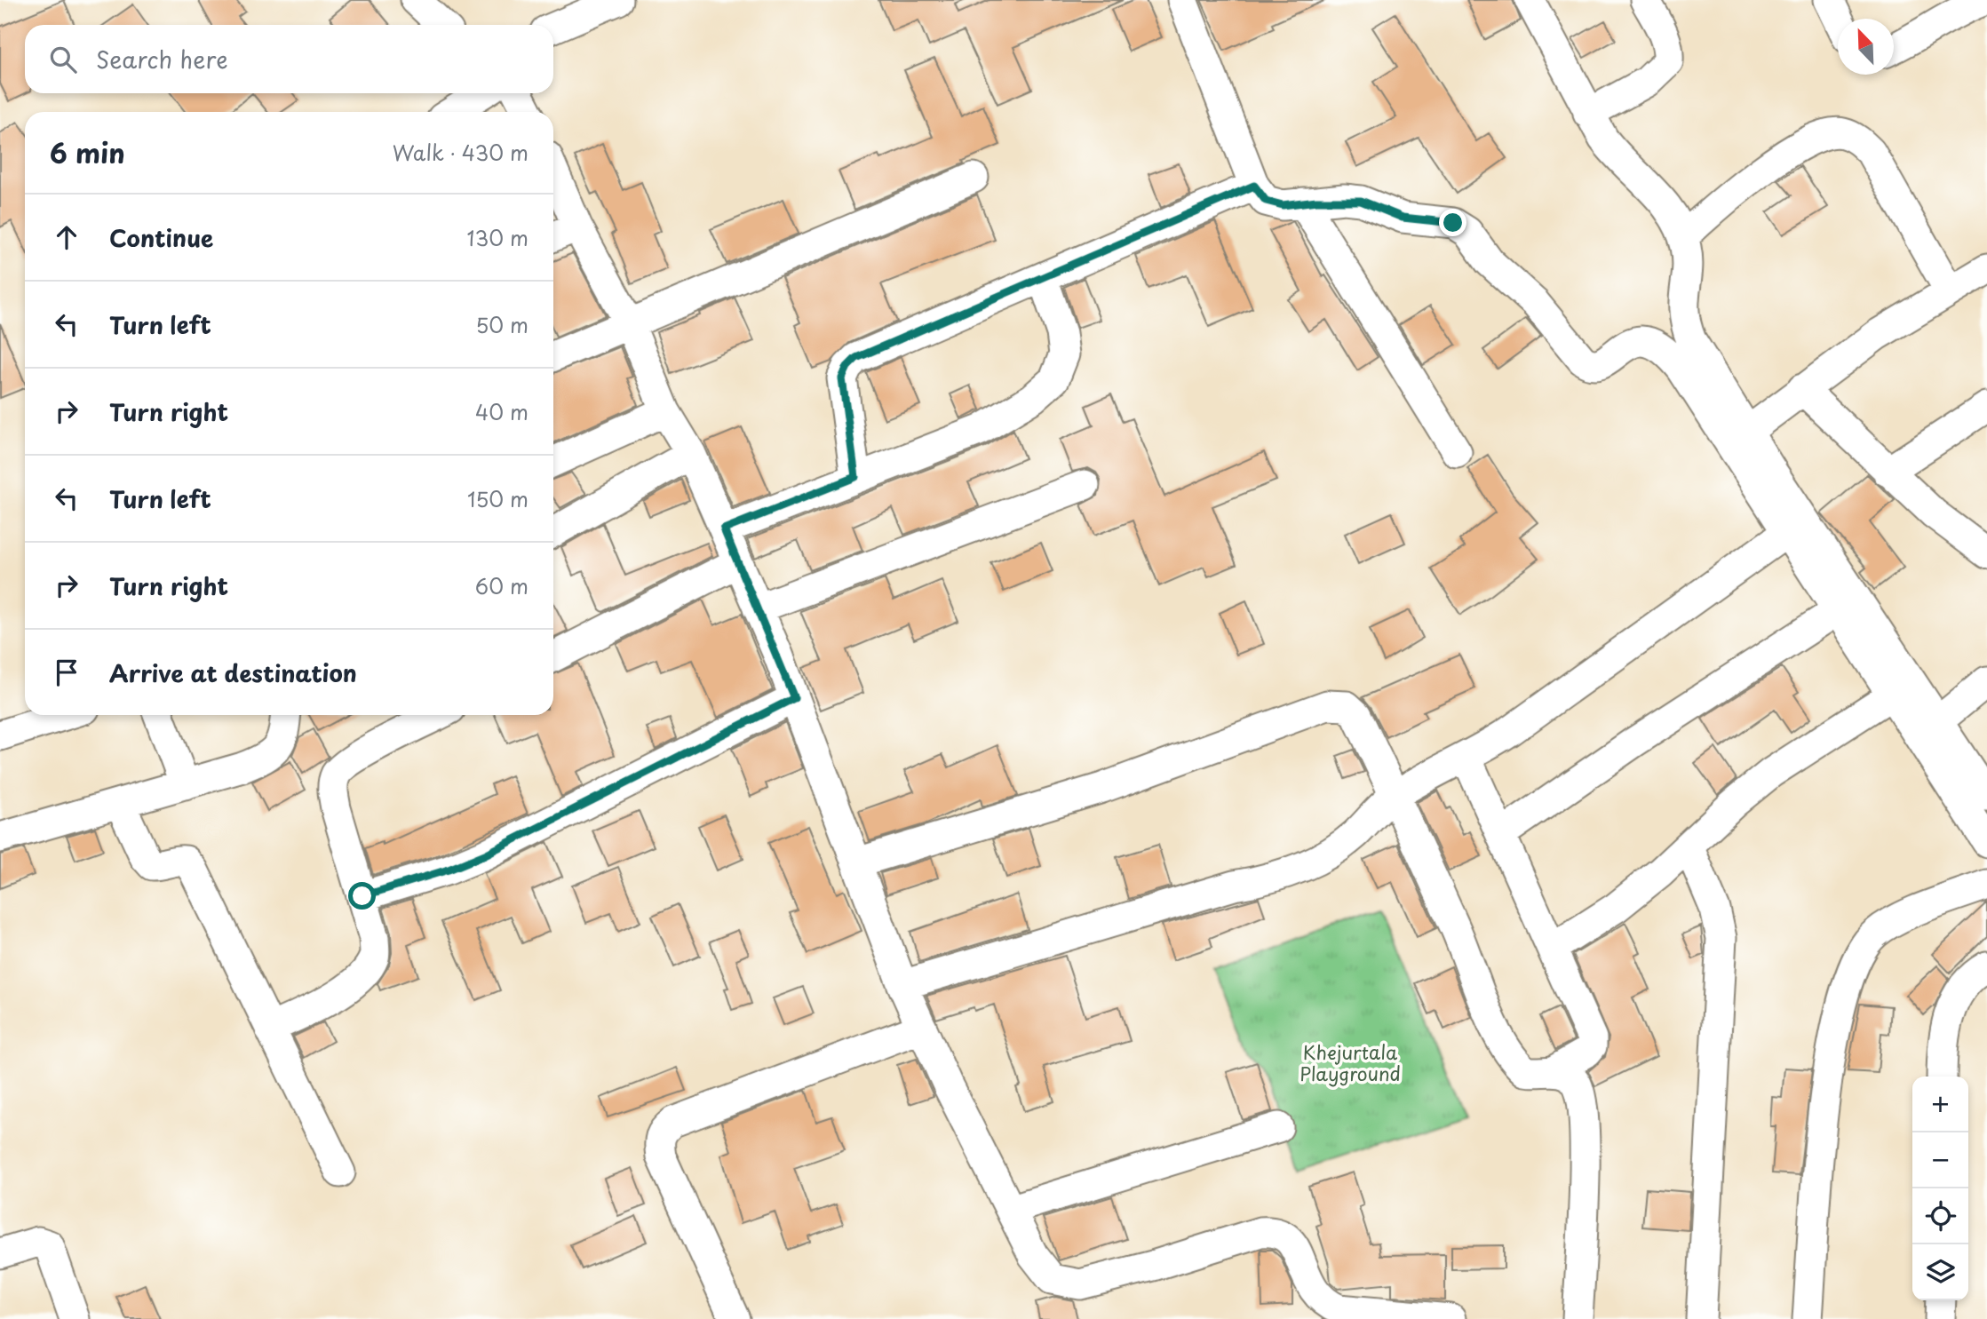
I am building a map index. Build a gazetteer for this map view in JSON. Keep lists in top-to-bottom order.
{
  "parks": ["Khejurtala Playground"],
  "north": "top left",
  "page": {
    "search": "Search here",
    "heading": ["6 min", "Walk · 430 m"],
    "list": [
      ["Continue", "130 m"],
      ["Turn left", "50 m"],
      ["Turn right", "40 m"],
      ["Turn left", "150 m"],
      ["Turn right", "60 m"],
      "Arrive at destination"
    ],
    "map_buttons": ["+", "−"]
  }
}
